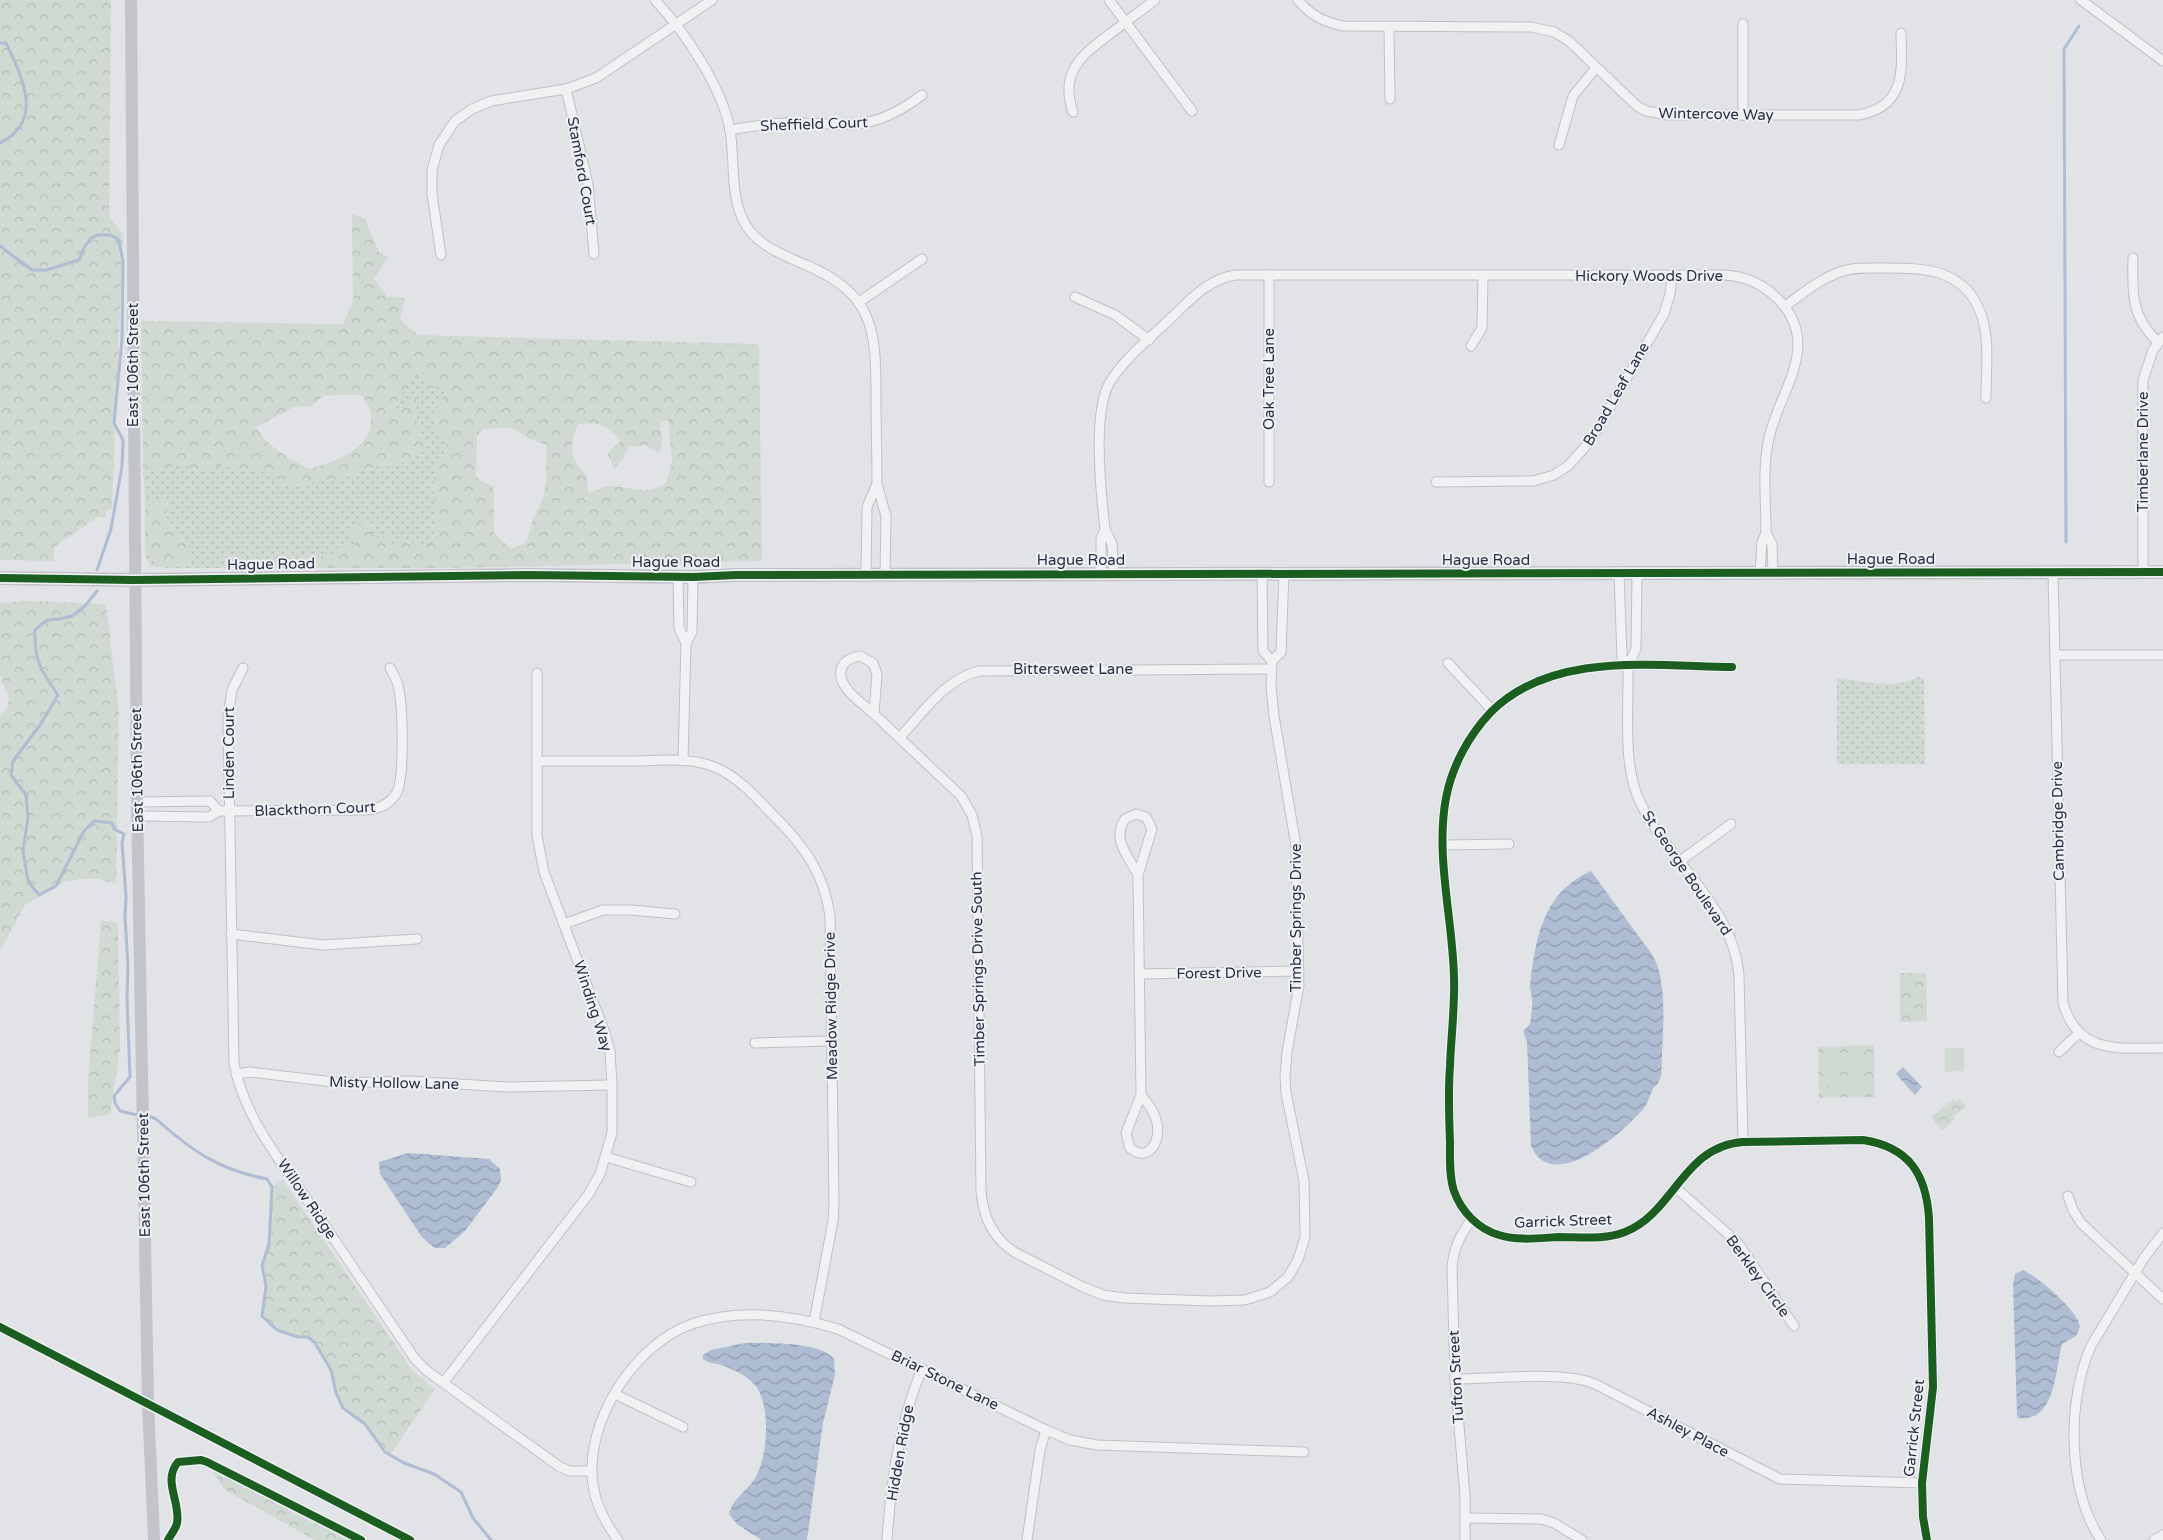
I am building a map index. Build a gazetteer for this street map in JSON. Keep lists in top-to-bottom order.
{
  "streets": {
    "main road": ["East 106th Street"],
    "street": [
      "Wintercove Way",
      "Sheffield Court",
      "Stamford Court",
      "Hickory Woods Drive",
      "Oak Tree Lane",
      "Broad Leaf Lane",
      "Timberlane Drive",
      "Hague Road",
      "Bittersweet Lane",
      "Linden Court",
      "Blackthorn Court",
      "Cambridge Drive",
      "St George Boulevard",
      "Timber Springs Drive",
      "Timber Springs Drive South",
      "Forest Drive",
      "Winding Way",
      "Meadow Ridge Drive",
      "Misty Hollow Lane",
      "Willow Ridge",
      "Garrick Street",
      "Berkley Circle",
      "Tufton Street",
      "Briar Stone Lane",
      "Ashley Place",
      "Hidden Ridge"
    ]
  },
  "crossings": [
    ["Hickory Woods Drive", "Oak Tree Lane"],
    ["Hickory Woods Drive", "Broad Leaf Lane"],
    ["Hickory Woods Drive", "Hague Road"],
    ["East 106th Street", "Hague Road"],
    ["East 106th Street", "Blackthorn Court"],
    ["Timberlane Drive", "Hague Road"],
    ["Hague Road", "Cambridge Drive"],
    ["Hague Road", "St George Boulevard"],
    ["Hague Road", "Timber Springs Drive"],
    ["Bittersweet Lane", "Timber Springs Drive"],
    ["Bittersweet Lane", "Timber Springs Drive South"],
    ["Linden Court", "Blackthorn Court"],
    ["Linden Court", "Willow Ridge"],
    ["Blackthorn Court", "Willow Ridge"],
    ["St George Boulevard", "Garrick Street"],
    ["Timber Springs Drive", "Timber Springs Drive South"],
    ["Timber Springs Drive", "Forest Drive"],
    ["Winding Way", "Meadow Ridge Drive"],
    ["Winding Way", "Misty Hollow Lane"],
    ["Winding Way", "Willow Ridge"],
    ["Meadow Ridge Drive", "Briar Stone Lane"],
    ["Misty Hollow Lane", "Willow Ridge"],
    ["Willow Ridge", "Briar Stone Lane"],
    ["Garrick Street", "Berkley Circle"],
    ["Garrick Street", "Tufton Street"],
    ["Garrick Street", "Ashley Place"],
    ["Tufton Street", "Ashley Place"],
    ["Briar Stone Lane", "Hidden Ridge"]
  ]
}
